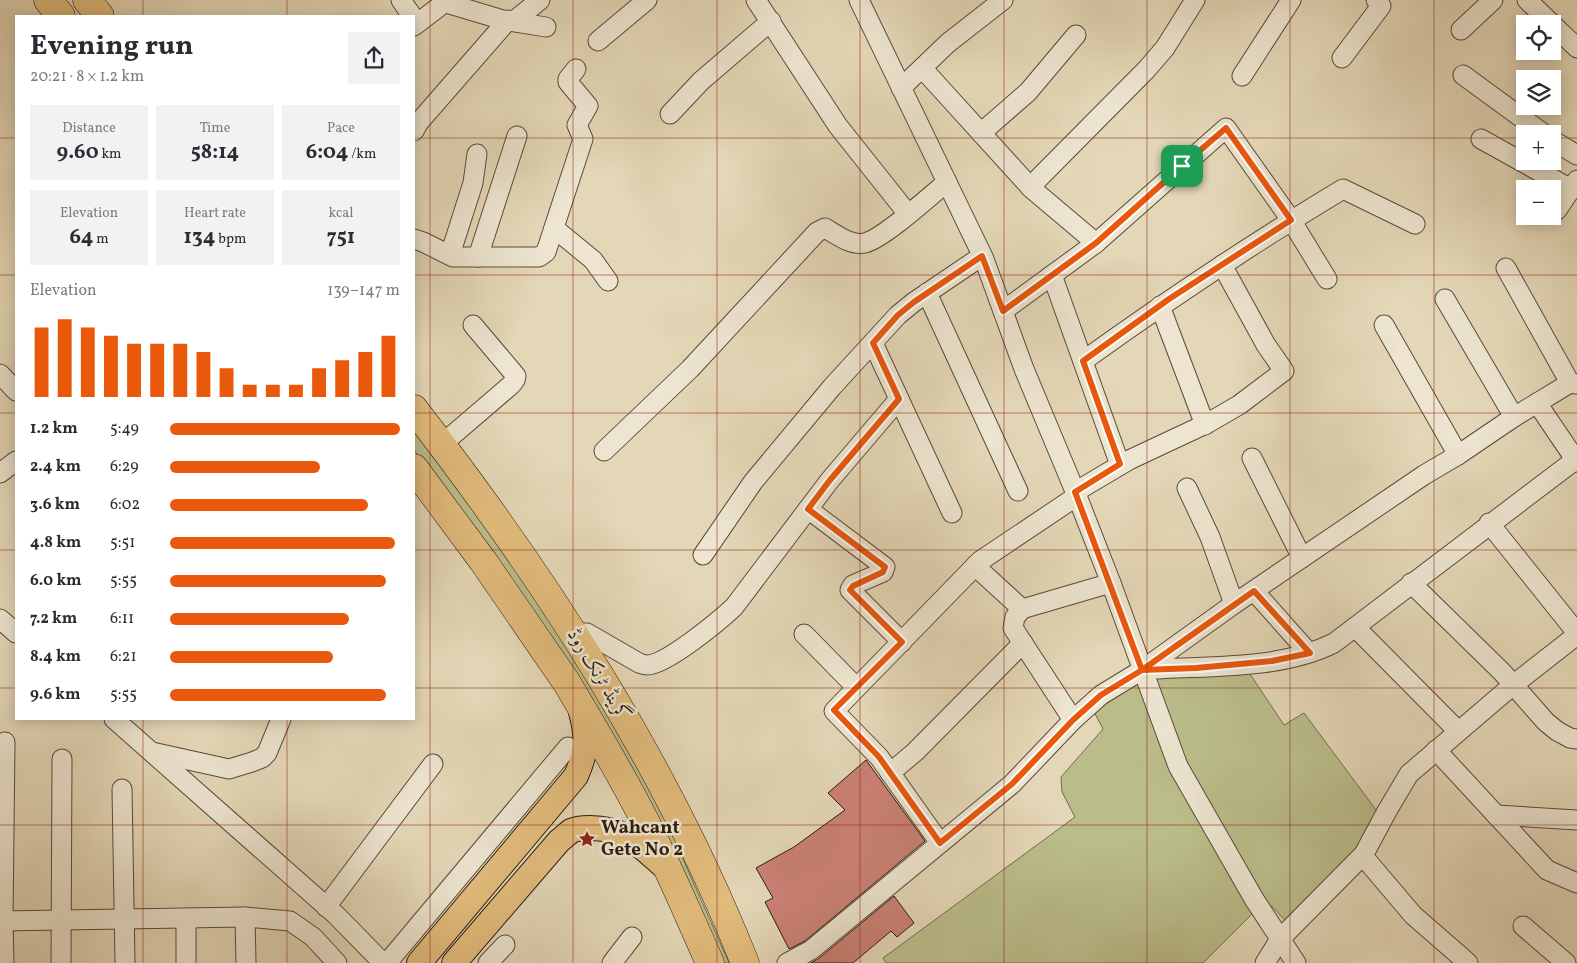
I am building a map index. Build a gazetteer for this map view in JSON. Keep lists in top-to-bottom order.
{
  "streets": {
    "highway": ["گرینڈ ٹرنک روڈ"]
  },
  "places": {
    "place": ["Wahcant Gete No 2"]
  },
  "page": {
    "map_buttons": ["+", "−"],
    "heading": ["Evening run", "20:21 · 8 × 1.2 km"],
    "stats": [
      ["Distance", "9.60 km"],
      ["Time", "58:14"],
      ["Pace", "6:04 /km"],
      ["Elevation", "64 m"],
      ["Heart rate", "134 bpm"],
      ["kcal", "751"]
    ],
    "chart": ["Elevation", "139–147 m"],
    "list": [
      {
        "name": "1.2 km",
        "note": "5:49"
      },
      {
        "name": "2.4 km",
        "note": "6:29"
      },
      {
        "name": "3.6 km",
        "note": "6:02"
      },
      {
        "name": "4.8 km",
        "note": "5:51"
      },
      {
        "name": "6.0 km",
        "note": "5:55"
      },
      {
        "name": "7.2 km",
        "note": "6:11"
      },
      {
        "name": "8.4 km",
        "note": "6:21"
      },
      {
        "name": "9.6 km",
        "note": "5:55"
      }
    ]
  }
}
